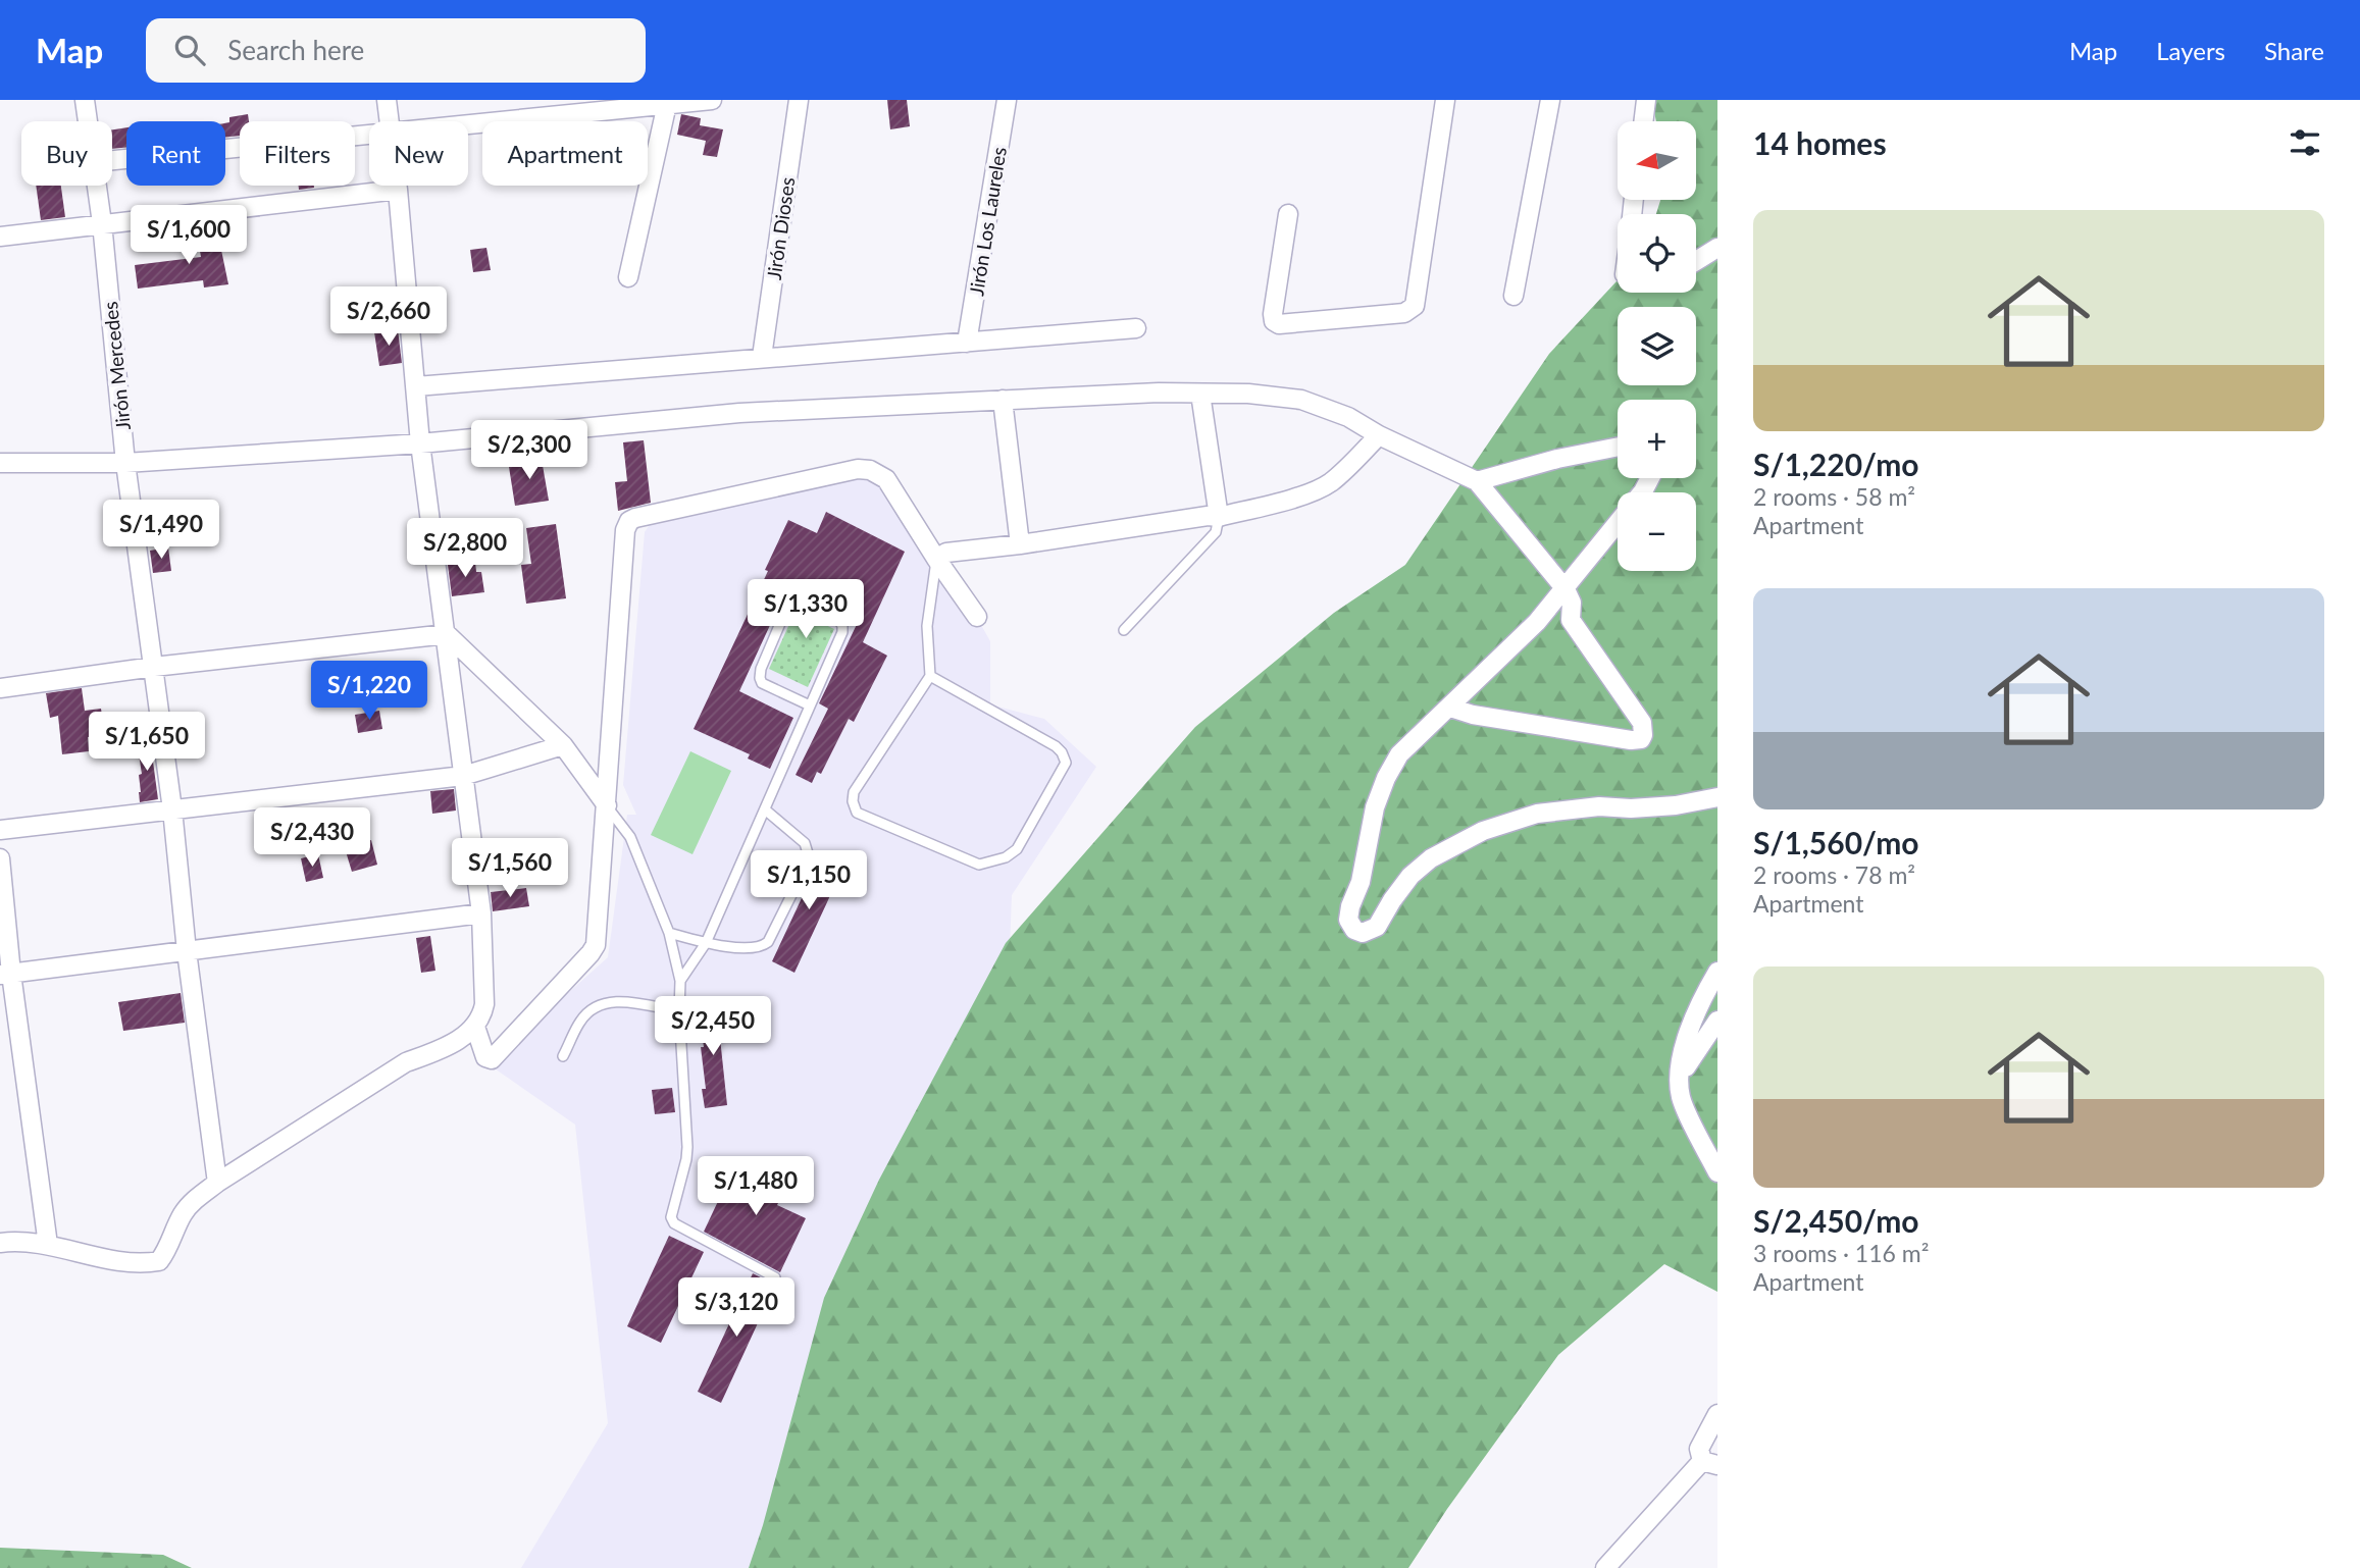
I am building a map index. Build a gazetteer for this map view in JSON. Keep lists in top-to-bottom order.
{
  "streets": {
    "street": ["Jirón Los Laureles", "Jirón Dioses", "Jirón Mercedes"]
  },
  "north": "left",
  "page": {
    "header": "Map",
    "search": "Search here",
    "nav": ["Map", "Layers", "Share"],
    "heading": "14 homes",
    "map_buttons": ["+", "−"],
    "chip": [
      "Buy",
      "Rent",
      "Filters",
      "New",
      "Apartment"
    ],
    "list": [
      {
        "name": "S/1,220/mo",
        "note": "2 rooms · 58 m² · Apartment"
      },
      {
        "name": "S/1,560/mo",
        "note": "2 rooms · 78 m² · Apartment"
      },
      {
        "name": "S/2,450/mo",
        "note": "3 rooms · 116 m² · Apartment"
      }
    ],
    "price": [
      "S/1,600",
      "S/2,660",
      "S/2,300",
      "S/1,490",
      "S/2,800",
      "S/1,330",
      "S/1,220",
      "S/1,650",
      "S/2,430",
      "S/1,560",
      "S/1,150",
      "S/2,450",
      "S/1,480",
      "S/3,120"
    ]
  }
}
